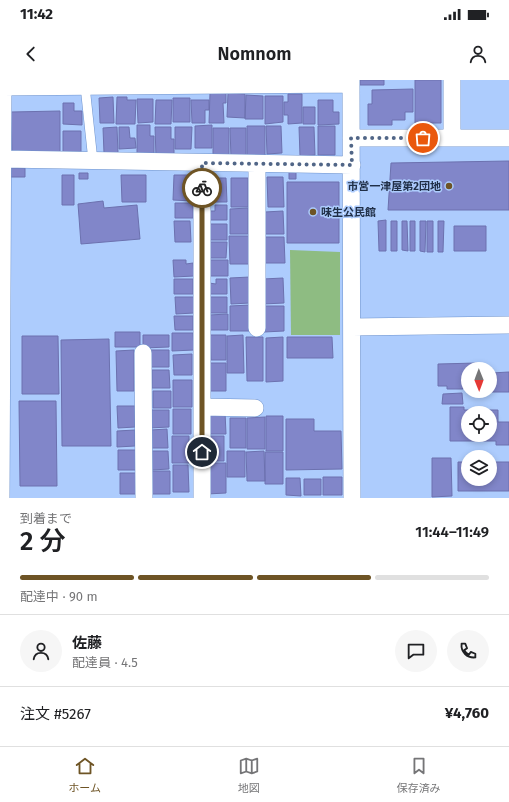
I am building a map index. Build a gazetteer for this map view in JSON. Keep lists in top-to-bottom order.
{
  "places": ["市営一津屋第2団地", "味生公民館"],
  "north": "bottom",
  "page": {
    "status": "11:42",
    "header": "Nomnom",
    "heading": ["2 分", "到着まで", "11:44–11:49"],
    "panel": [
      "佐藤",
      "配達員 · 4.5",
      "注文 #5267",
      "¥4,760"
    ],
    "bar": "配達中 · 90 m",
    "tabs": ["ホーム", "地図", "保存済み"]
  }
}
